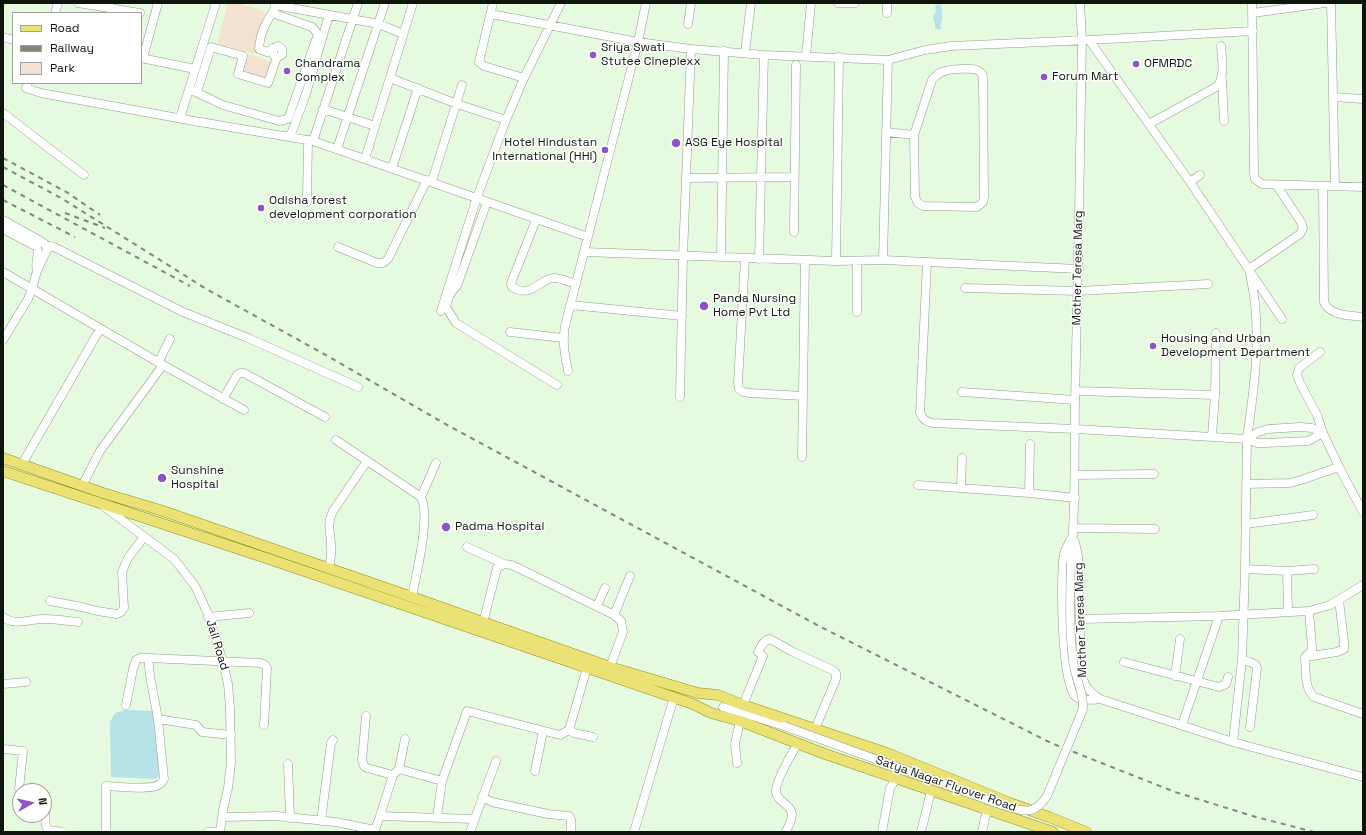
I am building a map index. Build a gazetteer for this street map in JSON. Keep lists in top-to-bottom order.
{
  "streets": {
    "street": ["Mother Teresa Marg", "Jail Road", "Satya Nagar Flyover Road"]
  },
  "crossings": [
    ["Mother Teresa Marg", "Satya Nagar Flyover Road"]
  ],
  "places": [
    "Sriya Swati Stutee Cineplexx",
    "OFMRDC",
    "Chandrama Complex",
    "Forum Mart",
    "ASG Eye Hospital",
    "Hotel Hindustan International (HHI)",
    "Odisha forest development corporation",
    "Panda Nursing Home Pvt Ltd",
    "Housing and Urban Development Department",
    "Sunshine Hospital",
    "Padma Hospital"
  ],
  "legend": ["Road", "Railway", "Park"],
  "north": "right"
}
